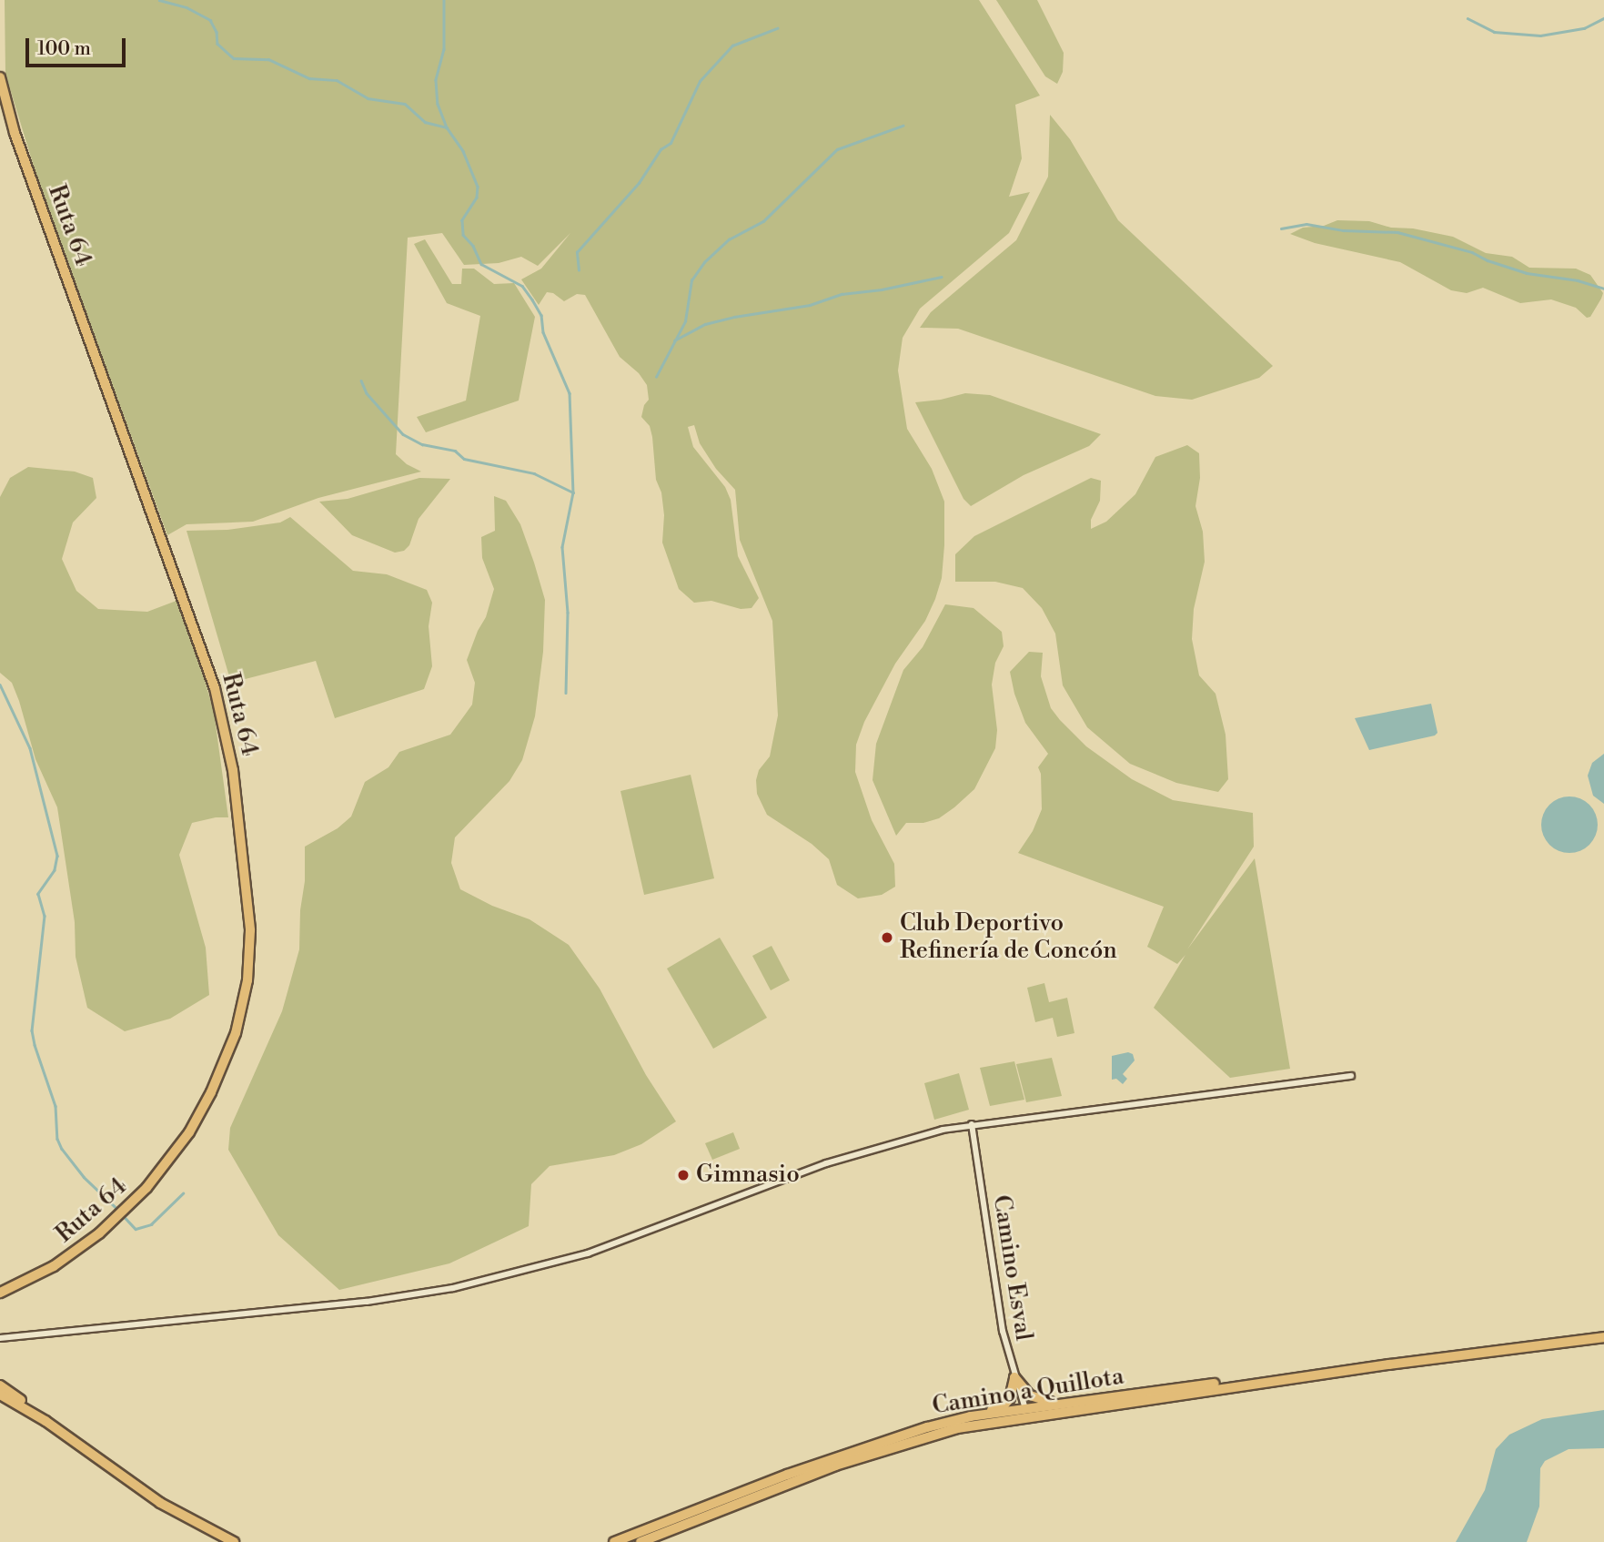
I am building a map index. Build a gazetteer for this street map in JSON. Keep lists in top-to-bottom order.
{
  "streets": {
    "main road": ["Ruta 64", "Camino a Quillota"],
    "street": ["Camino Esval"]
  },
  "crossings": [
    ["Camino Esval", "Camino a Quillota"]
  ],
  "places": ["Club Deportivo Refinería de Concón", "Gimnasio"],
  "scale_bar": "100 m"
}
